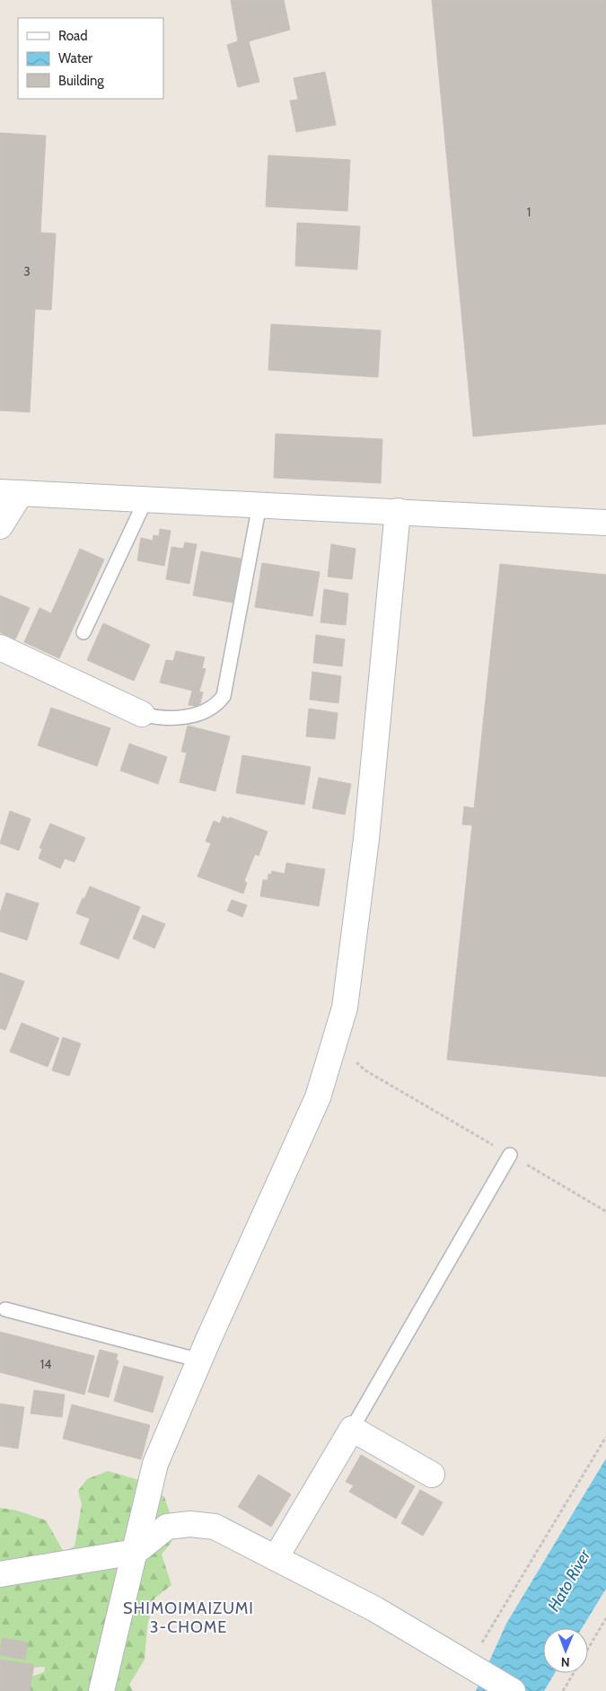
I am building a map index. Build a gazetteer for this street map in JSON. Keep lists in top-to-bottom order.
{
  "districts": ["SHIMOIMAIZUMI 3-CHOME"],
  "water": ["Hato River"],
  "house_numbers": ["1", "3", "14"],
  "legend": ["Road", "Water", "Building"],
  "north": "bottom"
}
